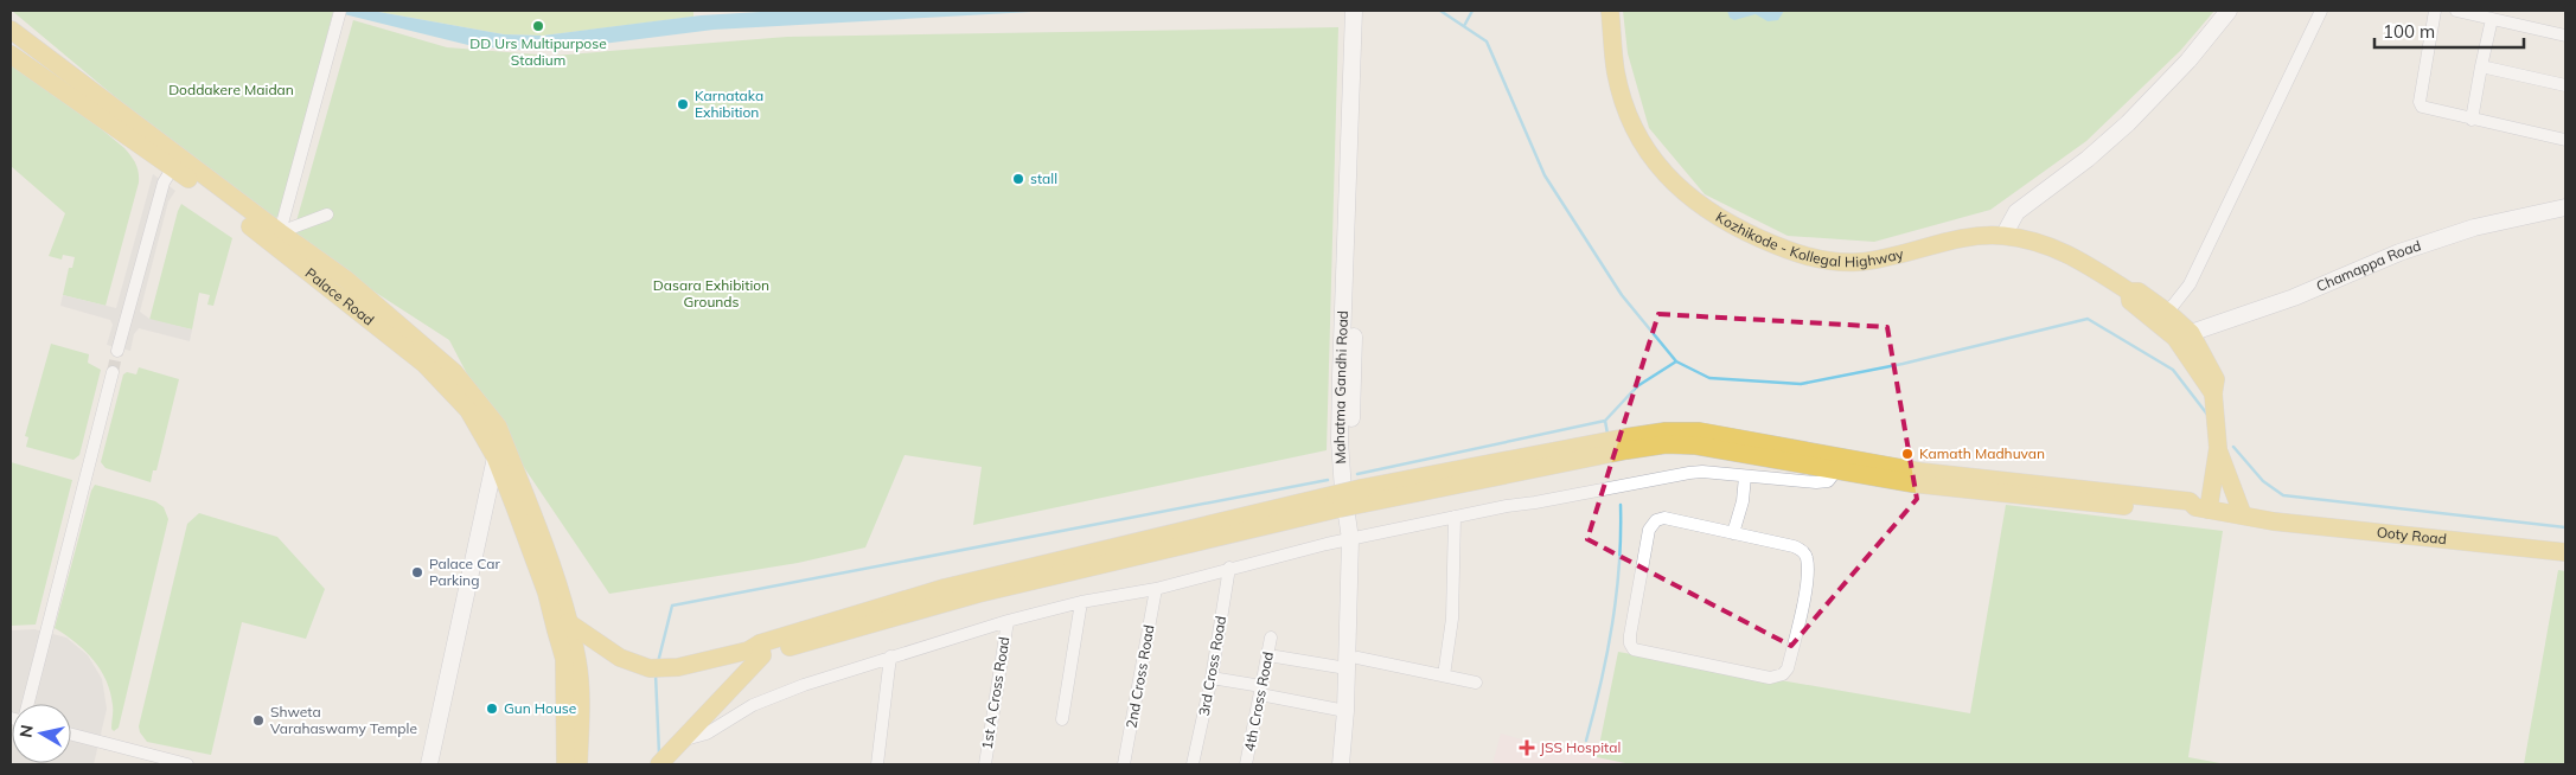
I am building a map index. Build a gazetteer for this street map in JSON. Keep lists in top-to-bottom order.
{
  "streets": {
    "main road": ["Kozhikode - Kollegal Highway", "Palace Road", "Ooty Road"],
    "street": [
      "Chamappa Road",
      "Mahatma Gandhi Road",
      "3rd Cross Road",
      "2nd Cross Road",
      "1st A Cross Road",
      "4th Cross Road"
    ]
  },
  "crossings": [
    ["Kozhikode - Kollegal Highway", "Chamappa Road"],
    ["Kozhikode - Kollegal Highway", "Ooty Road"]
  ],
  "parks": ["Doddakere Maidan", "Dasara Exhibition Grounds"],
  "places": {
    "other": [
      "DD Urs Multipurpose Stadium",
      "Karnataka Exhibition",
      "stall",
      "Kamath Madhuvan",
      "Palace Car Parking",
      "Gun House",
      "Shweta Varahaswamy Temple"
    ],
    "health": ["JSS Hospital"]
  },
  "scale_bar": "100 m",
  "north": "left"
}
